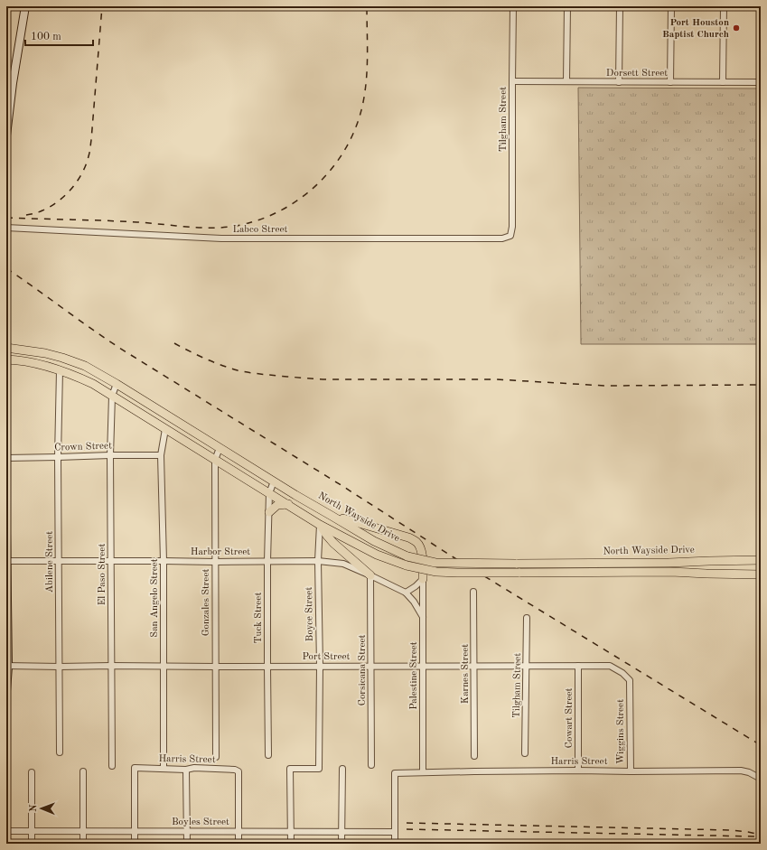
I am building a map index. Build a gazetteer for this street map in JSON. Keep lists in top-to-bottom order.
{
  "streets": {
    "main road": ["North Wayside Drive"],
    "street": [
      "Dorsett Street",
      "Tilgham Street",
      "Labco Street",
      "Crown Street",
      "Harbor Street",
      "Abilene Street",
      "El Paso Street",
      "San Angelo Street",
      "Gonzales Street",
      "Boyce Street",
      "Tuck Street",
      "Port Street",
      "Corsicana Street",
      "Karnes Street",
      "Palestine Street",
      "Cowart Street",
      "Wiggins Street",
      "Harris Street",
      "Boyles Street"
    ]
  },
  "crossings": [
    ["Dorsett Street", "Tilgham Street"],
    ["Tilgham Street", "Labco Street"],
    ["Tilgham Street", "Port Street"],
    ["Crown Street", "Abilene Street"],
    ["Crown Street", "El Paso Street"],
    ["Crown Street", "San Angelo Street"],
    ["North Wayside Drive", "Abilene Street"],
    ["North Wayside Drive", "El Paso Street"],
    ["North Wayside Drive", "San Angelo Street"],
    ["North Wayside Drive", "Gonzales Street"],
    ["North Wayside Drive", "Boyce Street"],
    ["North Wayside Drive", "Tuck Street"],
    ["Harbor Street", "Abilene Street"],
    ["Harbor Street", "El Paso Street"],
    ["Harbor Street", "San Angelo Street"],
    ["Harbor Street", "Gonzales Street"],
    ["Harbor Street", "Boyce Street"],
    ["Harbor Street", "Tuck Street"],
    ["Harbor Street", "Corsicana Street"],
    ["Abilene Street", "Port Street"],
    ["El Paso Street", "Port Street"],
    ["San Angelo Street", "Port Street"],
    ["San Angelo Street", "Harris Street"],
    ["Gonzales Street", "Port Street"],
    ["Boyce Street", "Port Street"],
    ["Boyce Street", "Boyles Street"],
    ["Tuck Street", "Port Street"],
    ["Port Street", "Corsicana Street"],
    ["Port Street", "Karnes Street"],
    ["Port Street", "Palestine Street"],
    ["Port Street", "Cowart Street"],
    ["Port Street", "Wiggins Street"],
    ["Palestine Street", "Harris Street"],
    ["Cowart Street", "Harris Street"],
    ["Wiggins Street", "Harris Street"],
    ["Harris Street", "Boyles Street"]
  ],
  "places": ["Port Houston Baptist Church"],
  "scale_bar": "100 m",
  "north": "left"
}
